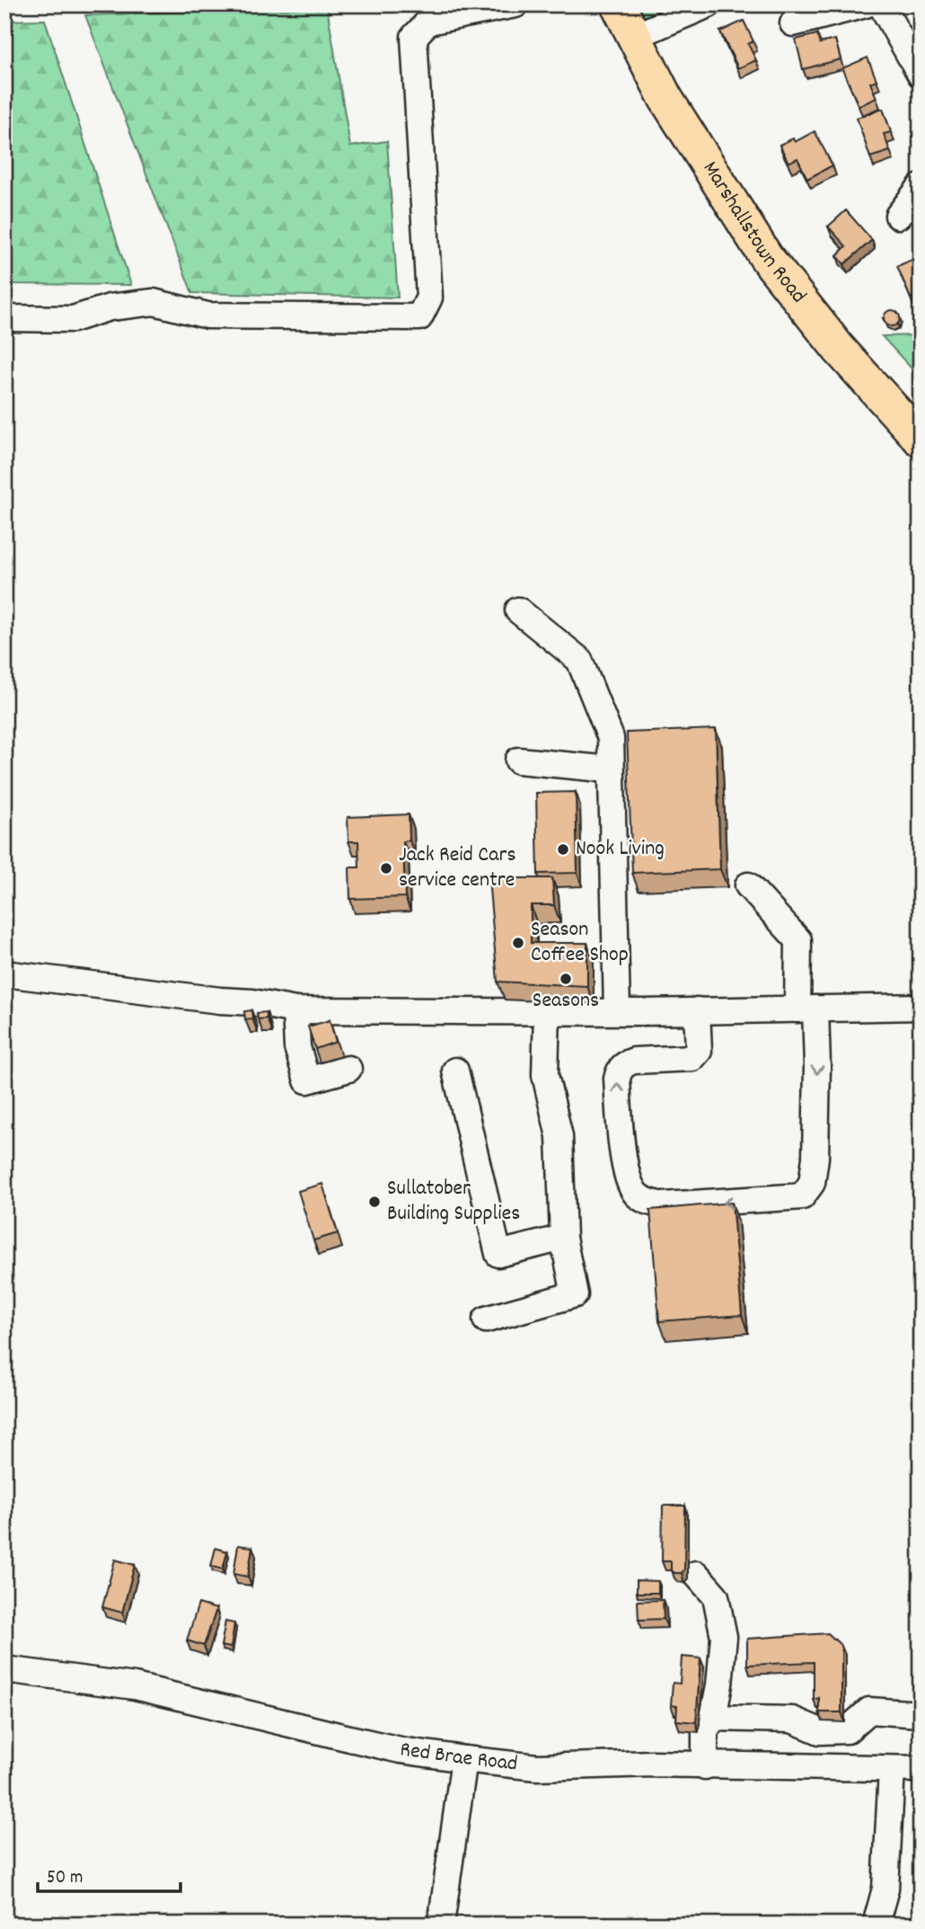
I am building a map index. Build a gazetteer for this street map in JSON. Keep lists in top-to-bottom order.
{
  "streets": {
    "main road": ["Marshallstown Road"],
    "street": ["Red Brae Road"]
  },
  "places": [
    "Nook Living",
    "Jack Reid Cars service centre",
    "Season Coffee Shop",
    "Seasons",
    "Sullatober Building Supplies"
  ],
  "scale_bar": "50 m"
}
